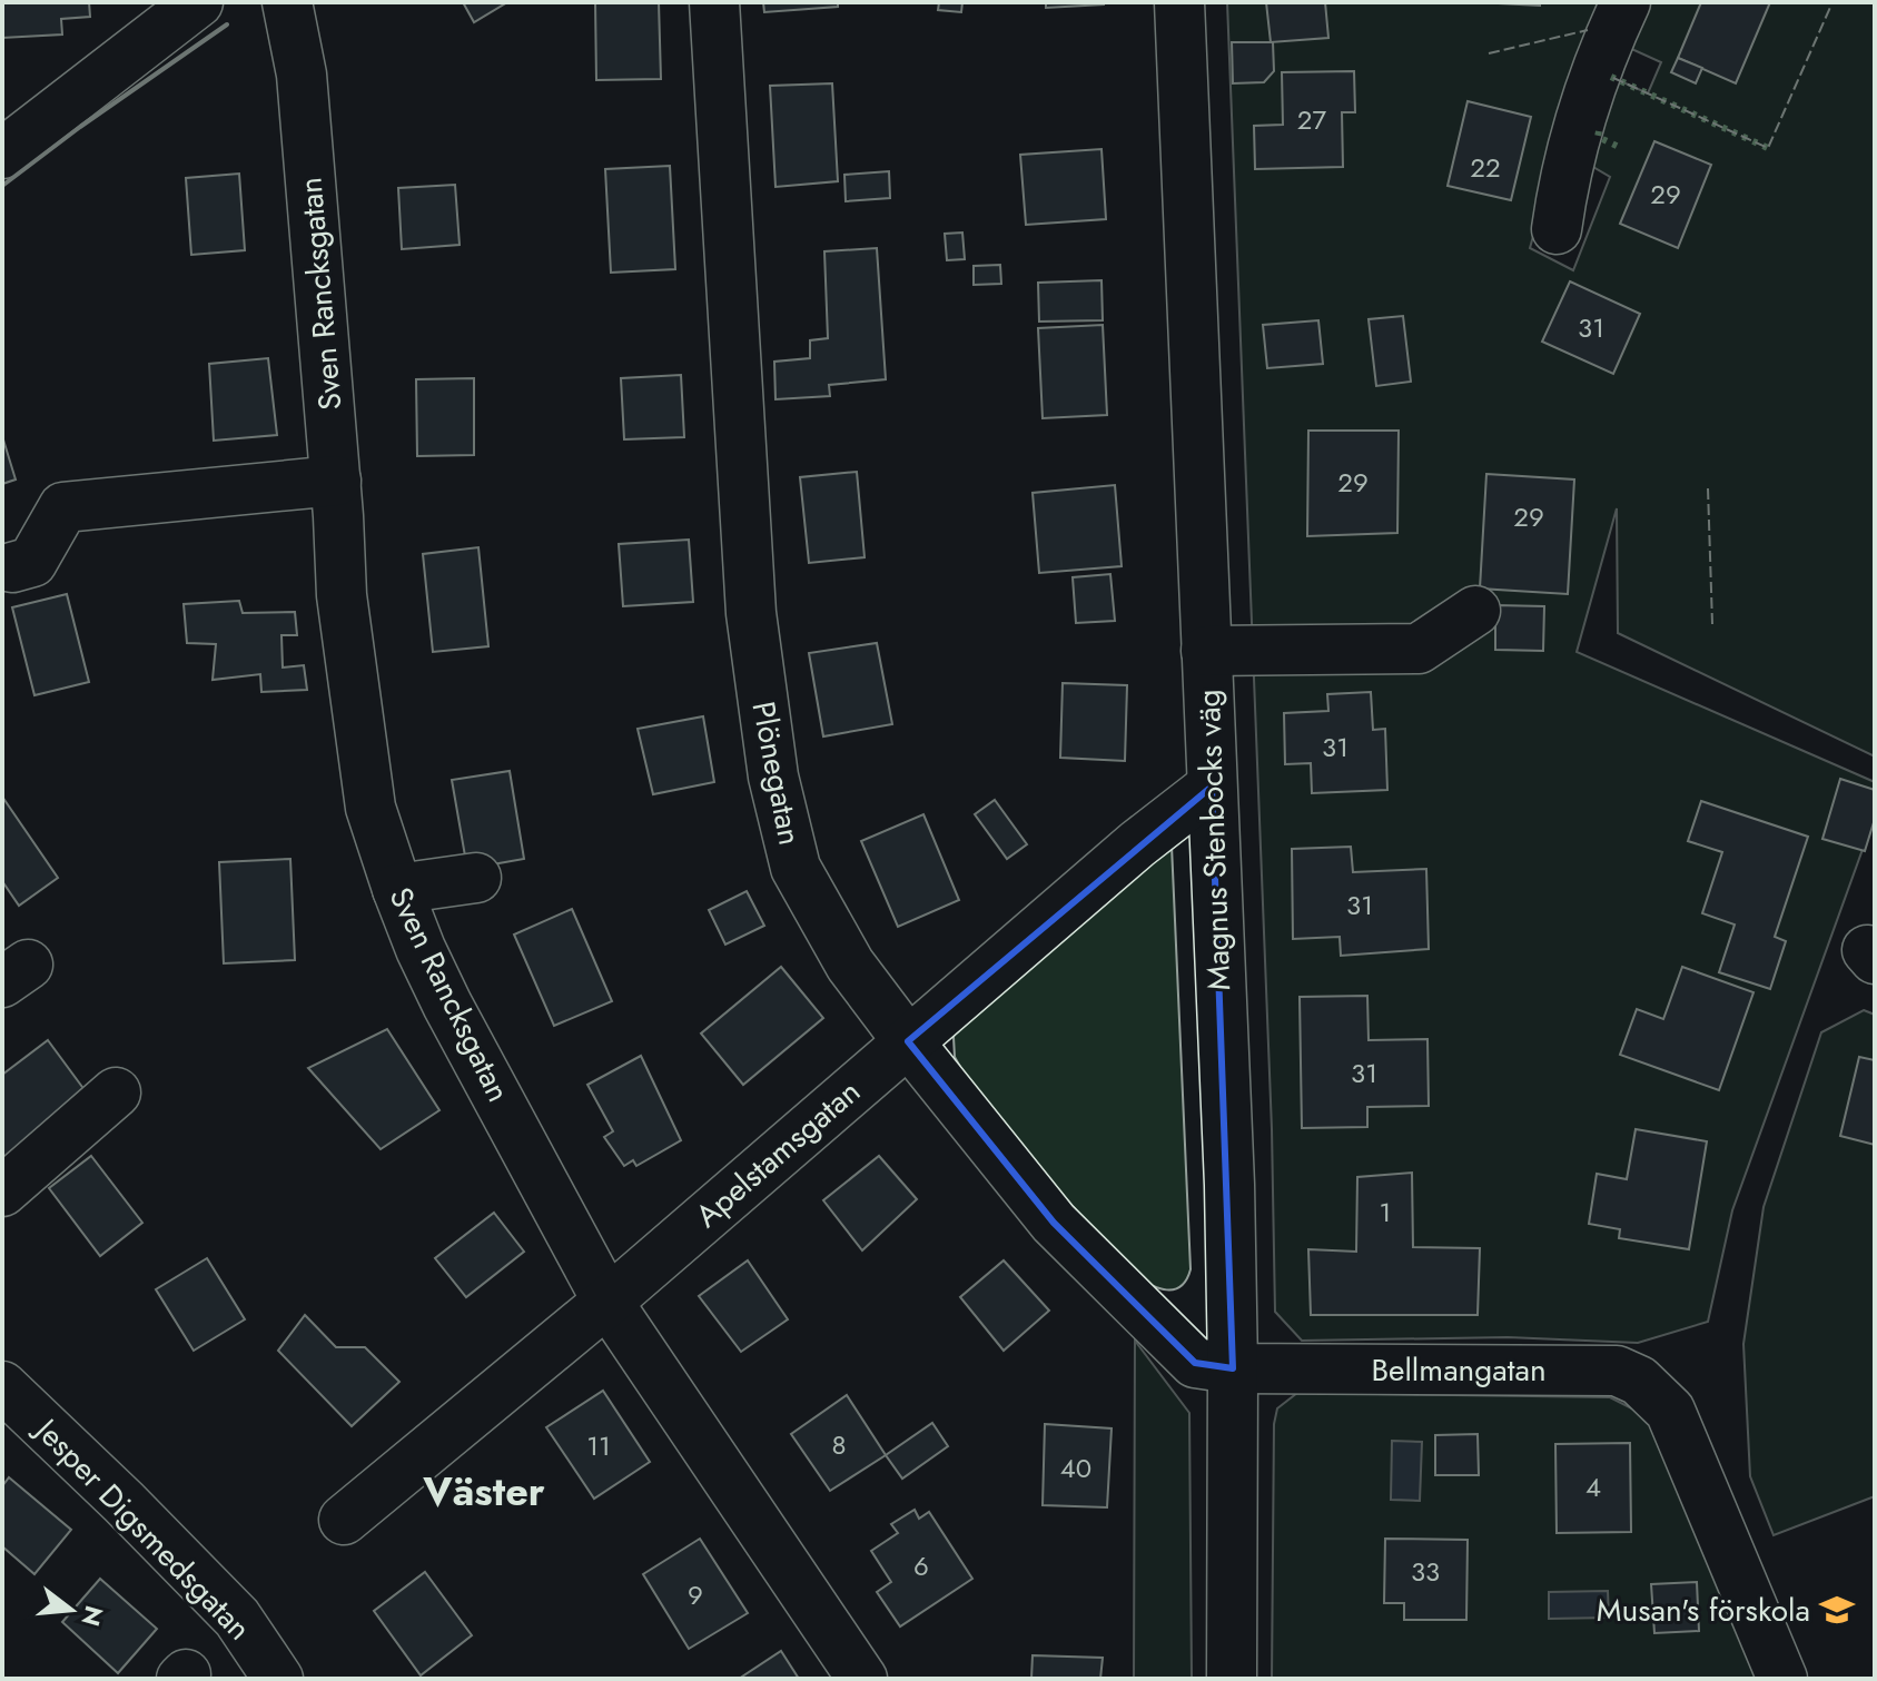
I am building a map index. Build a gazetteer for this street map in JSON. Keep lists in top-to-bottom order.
{
  "streets": {
    "street": [
      "Sven Rancksgatan",
      "Plönegatan",
      "Magnus Stenbocks väg",
      "Apelstamsgatan",
      "Bellmangatan",
      "Jesper Digsmedsgatan"
    ]
  },
  "crossings": [
    ["Sven Rancksgatan", "Apelstamsgatan"],
    ["Plönegatan", "Magnus Stenbocks väg"],
    ["Plönegatan", "Apelstamsgatan"],
    ["Plönegatan", "Bellmangatan"],
    ["Magnus Stenbocks väg", "Apelstamsgatan"],
    ["Magnus Stenbocks väg", "Bellmangatan"]
  ],
  "districts": ["Väster"],
  "places": {
    "school or university": ["Musan's förskola"]
  },
  "house_numbers": [
    "27",
    "22",
    "29",
    "31",
    "29",
    "29",
    "31",
    "31",
    "31",
    "1",
    "8",
    "11",
    "40",
    "4",
    "6",
    "33",
    "9"
  ],
  "north": "right"
}
